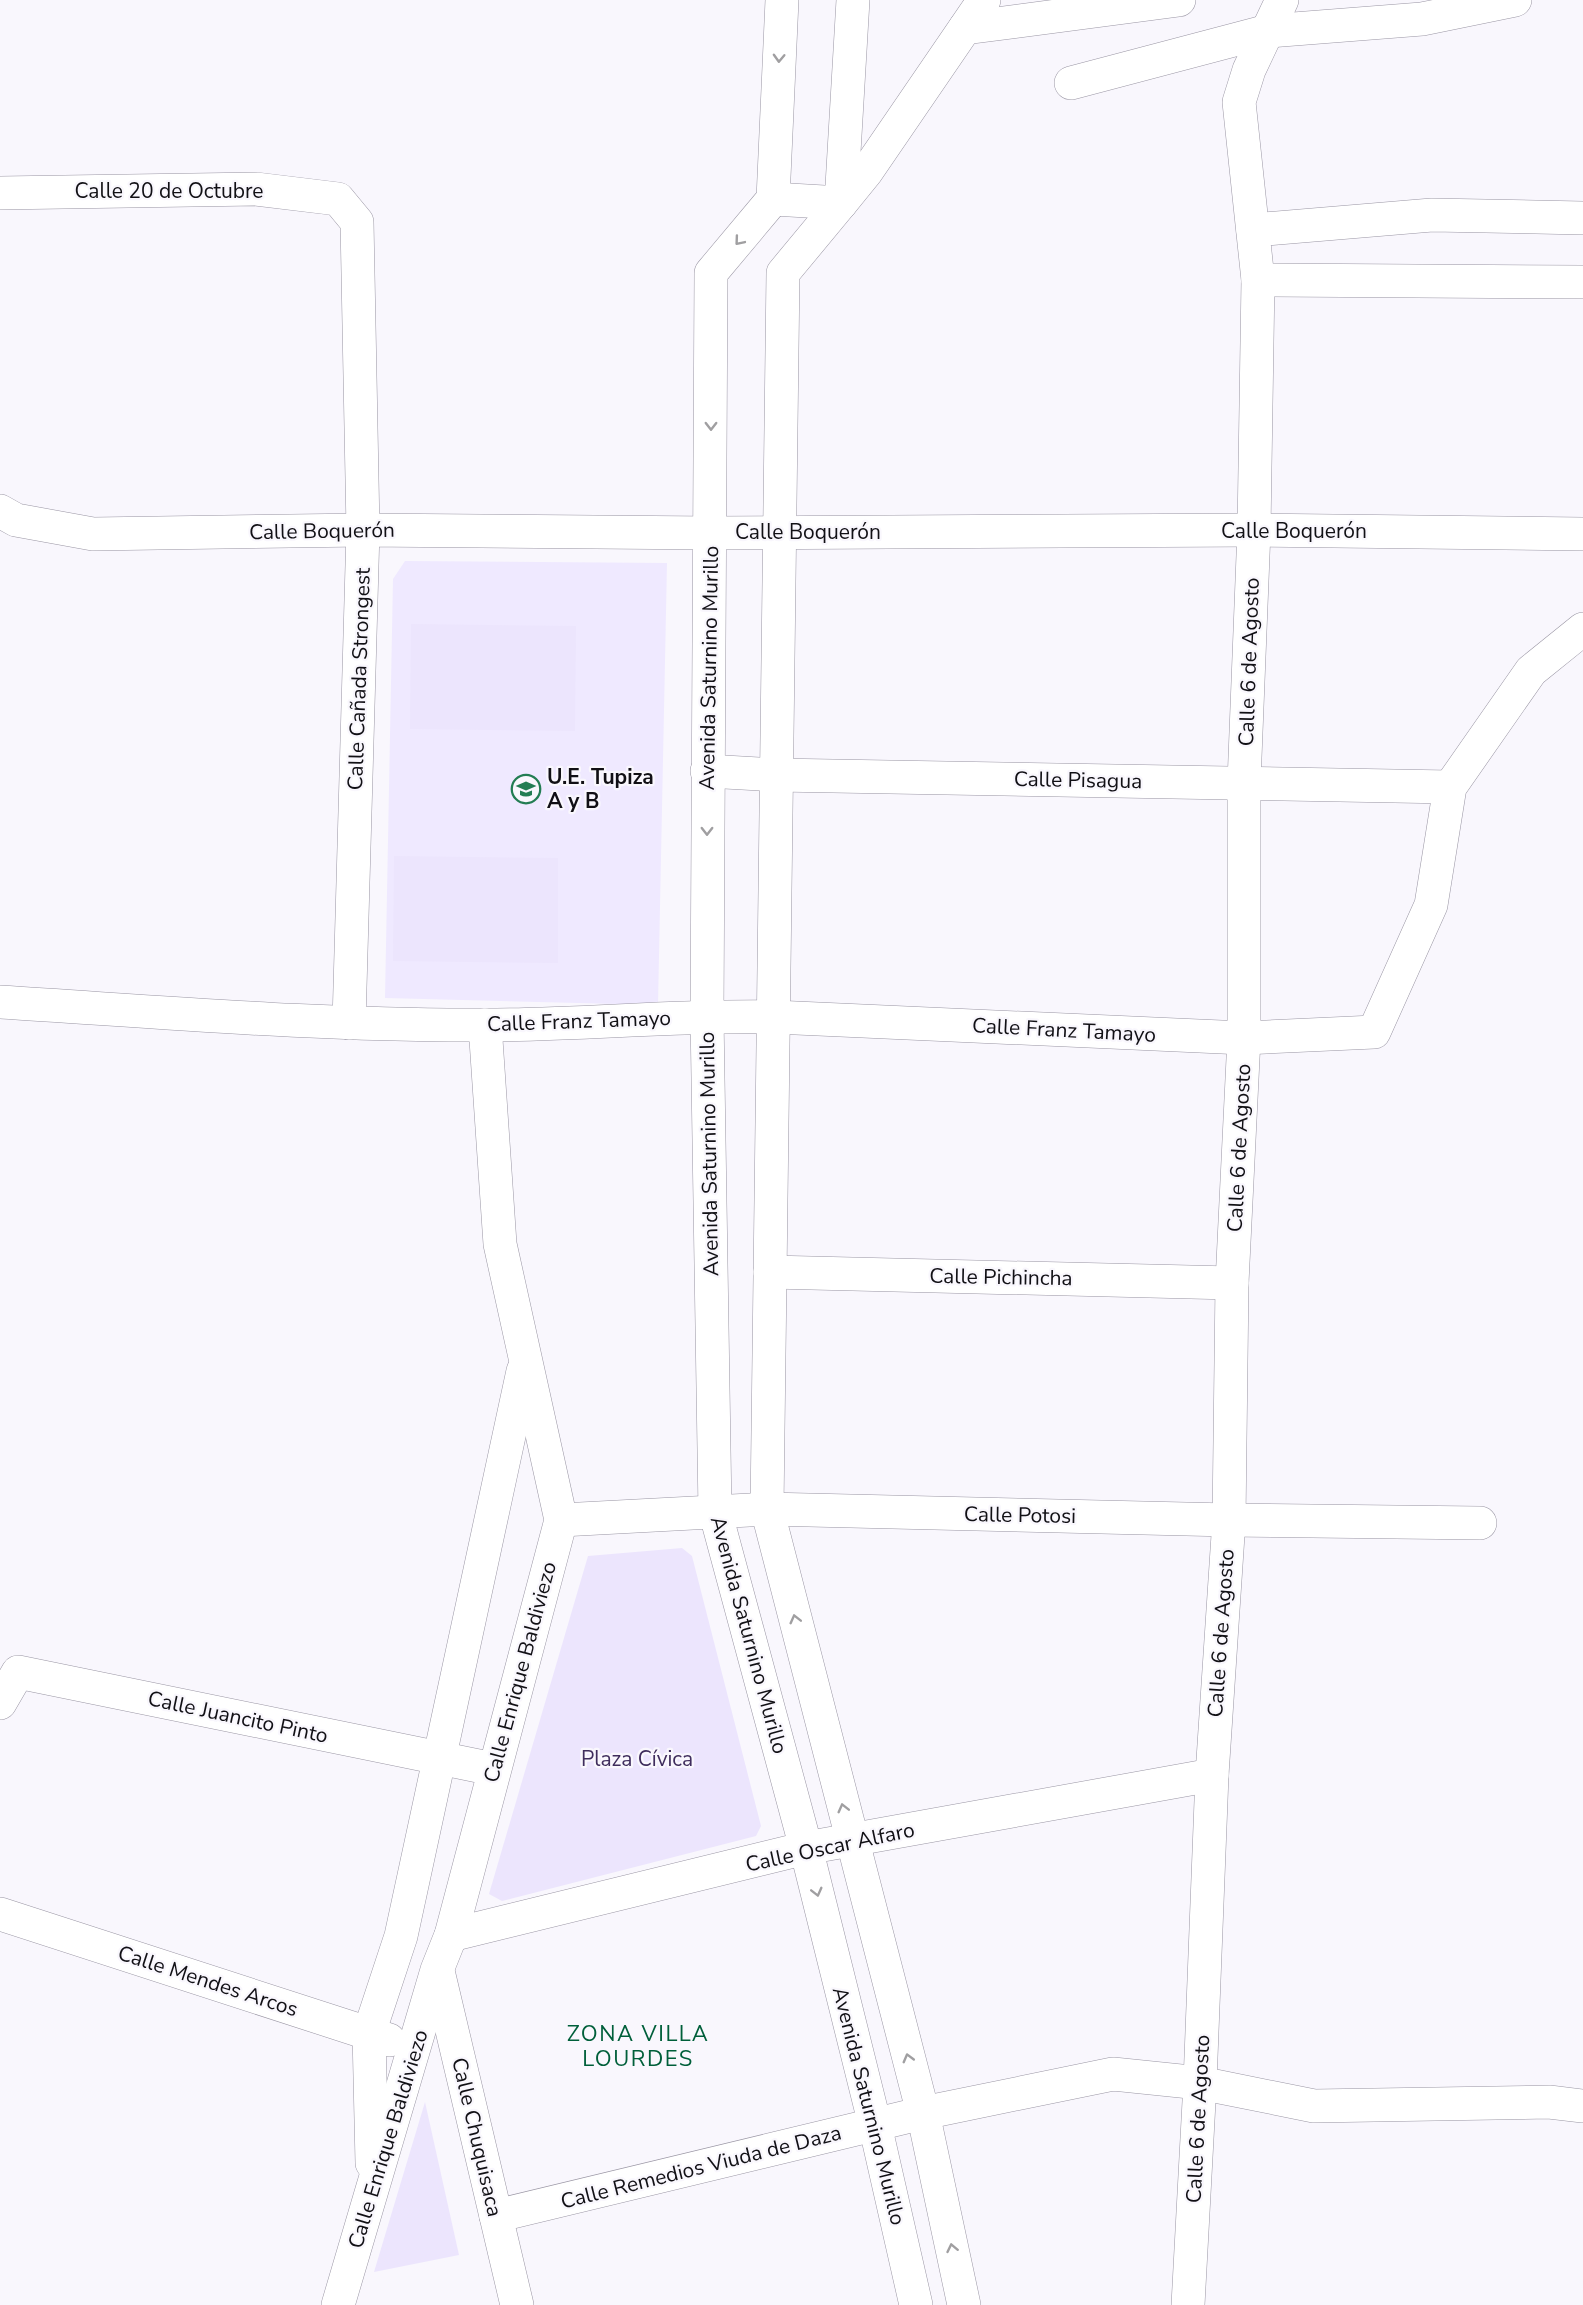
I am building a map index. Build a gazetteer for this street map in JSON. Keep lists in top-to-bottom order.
{
  "streets": {
    "street": [
      "Calle 20 de Octubre",
      "Calle Boquerón",
      "Calle 6 de Agosto",
      "Avenida Saturnino Murillo",
      "Calle Cañada Strongest",
      "Calle Pisagua",
      "Calle Franz Tamayo",
      "Calle Pichincha",
      "Calle Potosi",
      "Calle Enrique Baldiviezo",
      "Calle Juancito Pinto",
      "Calle Oscar Alfaro",
      "Calle Mendes Arcos",
      "Calle Chuquisaca",
      "Calle Remedios Viuda de Daza"
    ]
  },
  "crossings": [
    ["Calle 20 de Octubre", "Calle Cañada Strongest"],
    ["Calle Boquerón", "Calle 6 de Agosto"],
    ["Calle Boquerón", "Avenida Saturnino Murillo"],
    ["Calle Boquerón", "Calle Cañada Strongest"],
    ["Calle 6 de Agosto", "Calle Pisagua"],
    ["Calle 6 de Agosto", "Calle Franz Tamayo"],
    ["Calle 6 de Agosto", "Calle Pichincha"],
    ["Calle 6 de Agosto", "Calle Potosi"],
    ["Calle 6 de Agosto", "Calle Oscar Alfaro"],
    ["Calle 6 de Agosto", "Calle Remedios Viuda de Daza"],
    ["Avenida Saturnino Murillo", "Calle Pisagua"],
    ["Avenida Saturnino Murillo", "Calle Franz Tamayo"],
    ["Avenida Saturnino Murillo", "Calle Potosi"],
    ["Avenida Saturnino Murillo", "Calle Oscar Alfaro"],
    ["Avenida Saturnino Murillo", "Calle Remedios Viuda de Daza"],
    ["Calle Cañada Strongest", "Calle Franz Tamayo"],
    ["Calle Pisagua", "Calle Franz Tamayo"],
    ["Calle Franz Tamayo", "Calle Enrique Baldiviezo"],
    ["Calle Potosi", "Calle Enrique Baldiviezo"],
    ["Calle Enrique Baldiviezo", "Calle Juancito Pinto"],
    ["Calle Enrique Baldiviezo", "Calle Oscar Alfaro"],
    ["Calle Enrique Baldiviezo", "Calle Mendes Arcos"],
    ["Calle Enrique Baldiviezo", "Calle Chuquisaca"],
    ["Calle Chuquisaca", "Calle Remedios Viuda de Daza"]
  ],
  "districts": ["ZONA VILLA LOURDES"],
  "parks": ["Plaza Cívica"],
  "places": {
    "school or university": ["U.E. Tupiza A y B"]
  }
}
